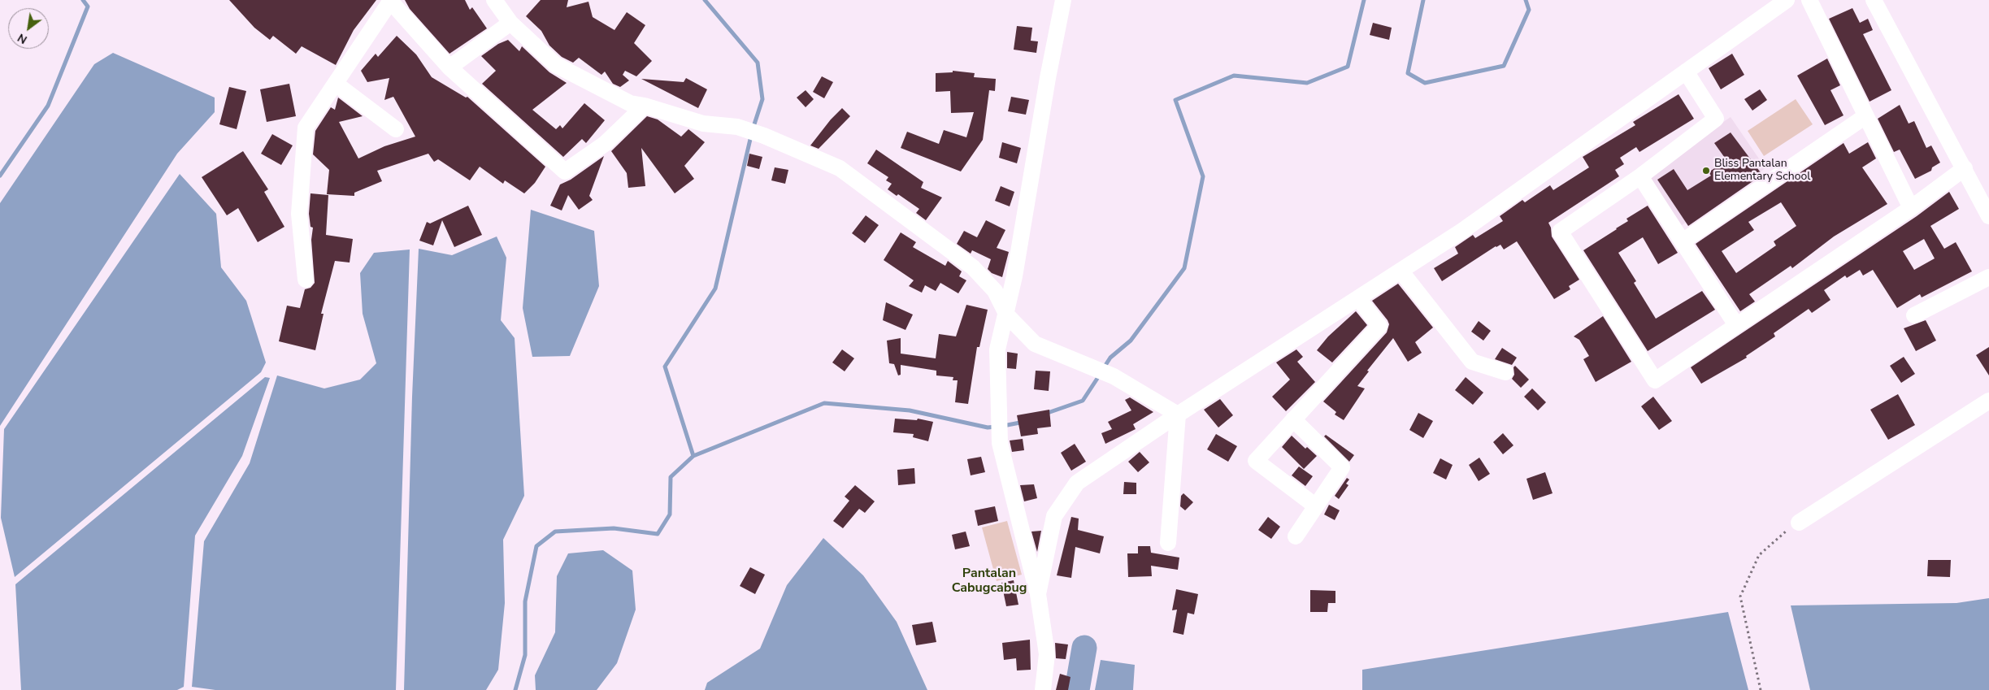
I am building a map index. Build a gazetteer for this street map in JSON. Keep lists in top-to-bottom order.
{
  "districts": ["Pantalan Cabugcabug"],
  "places": ["Bliss Pantalan Elementary School"],
  "north": "bottom left"
}
